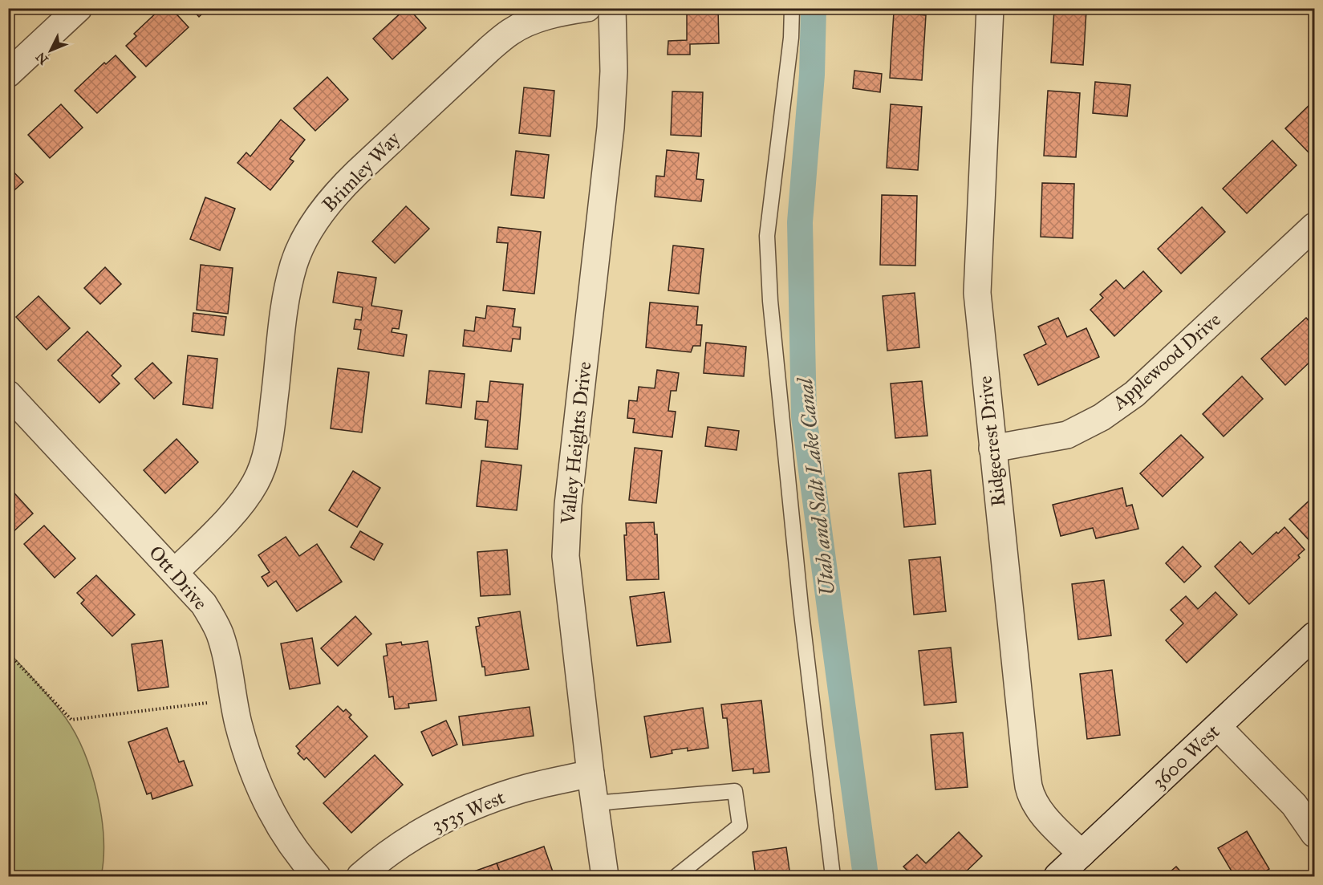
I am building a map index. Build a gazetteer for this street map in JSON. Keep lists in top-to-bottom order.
{
  "streets": {
    "street": [
      "Brimley Way",
      "Applewood Drive",
      "Ridgecrest Drive",
      "Valley Heights Drive",
      "Ott Drive",
      "3600 West",
      "3535 West"
    ]
  },
  "crossings": [
    ["Brimley Way", "Ott Drive"],
    ["Applewood Drive", "Ridgecrest Drive"],
    ["Ridgecrest Drive", "3600 West"],
    ["Valley Heights Drive", "3535 West"]
  ],
  "water": ["Utah and Salt Lake Canal"],
  "north": "bottom left"
}
